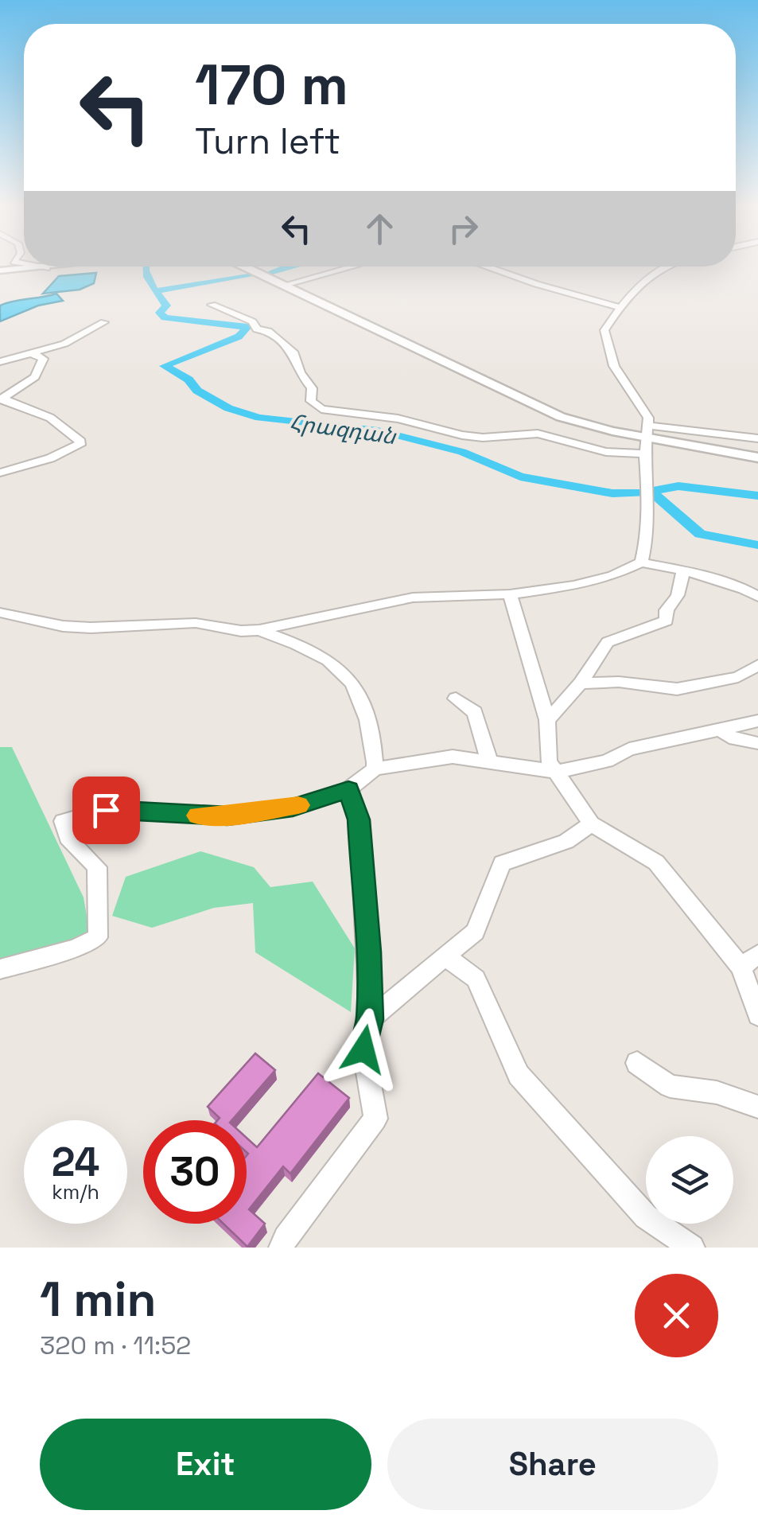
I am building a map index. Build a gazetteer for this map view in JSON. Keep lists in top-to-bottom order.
{
  "water": ["Հրազդան"],
  "page": {
    "turn": ["170 m", "Turn left"],
    "speed": "24 km/h",
    "limit": "30",
    "heading": ["1 min", "320 m · 11:52"],
    "buttons": ["Exit", "Share"]
  }
}
